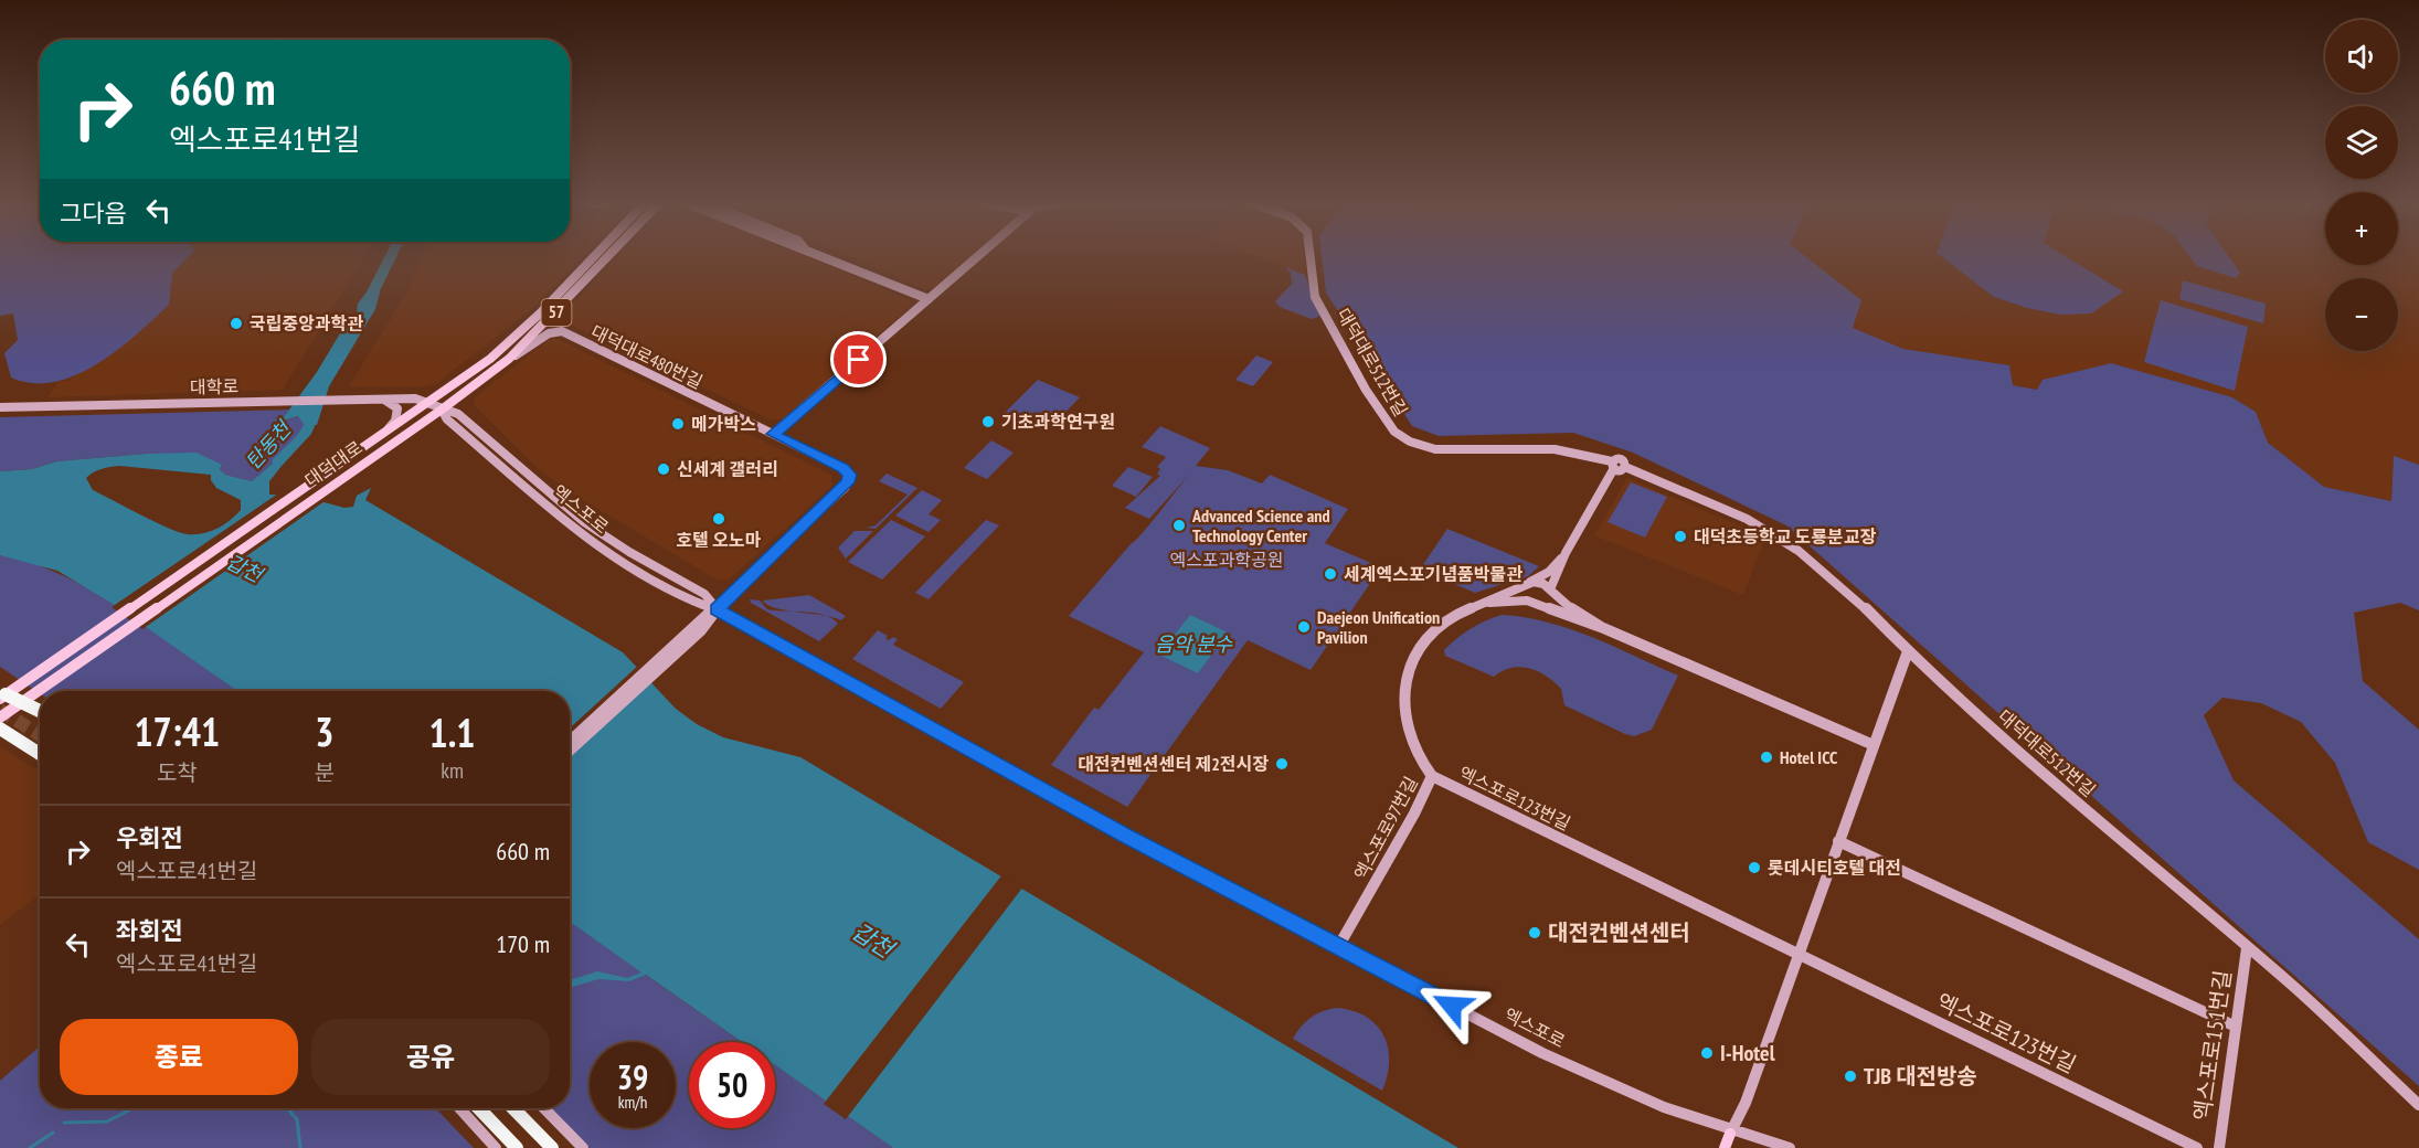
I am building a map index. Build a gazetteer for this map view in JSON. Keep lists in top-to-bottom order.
{
  "streets": {
    "main road": ["57", "대덕대로"],
    "street": [
      "대덕대로480번길",
      "대덕대로512번길",
      "대학로",
      "엑스포로",
      "엑스포로123번길",
      "엑스포로97번길",
      "엑스포로151번길"
    ]
  },
  "crossings": [
    ["대덕대로480번길", "대덕대로"],
    ["대덕대로512번길", "엑스포로151번길"],
    ["대학로", "대덕대로"],
    ["대학로", "엑스포로"],
    ["대덕대로", "엑스포로"],
    ["엑스포로", "엑스포로97번길"],
    ["엑스포로123번길", "엑스포로97번길"]
  ],
  "water": ["탄동천", "갑천", "음악 분수"],
  "parks": ["엑스포과학공원"],
  "places": [
    "국립중앙과학관",
    "기초과학연구원",
    "메가박스",
    "신세계 갤러리",
    "호텔 오노마",
    "Advanced Science and Technology Center",
    "대덕초등학교 도룡분교장",
    "세계엑스포기념품박물관",
    "Daejeon Unification Pavilion",
    "Hotel ICC",
    "대전컨벤션센터 제2전시장",
    "롯데시티호텔 대전",
    "대전컨벤션센터",
    "I-Hotel",
    "TJB 대전방송"
  ],
  "page": {
    "map_buttons": ["+", "−"],
    "turn": ["660 m", "엑스포로41번길"],
    "then": "그다음",
    "eta": [
      "17:41",
      "도착",
      "3",
      "분",
      "1.1",
      "km"
    ],
    "list": [
      {
        "name": "우회전",
        "note": "엑스포로41번길",
        "value": "660 m"
      },
      {
        "name": "좌회전",
        "note": "엑스포로41번길",
        "value": "170 m"
      }
    ],
    "buttons": ["종료", "공유"],
    "speed": "39 km/h",
    "limit": "50"
  }
}
